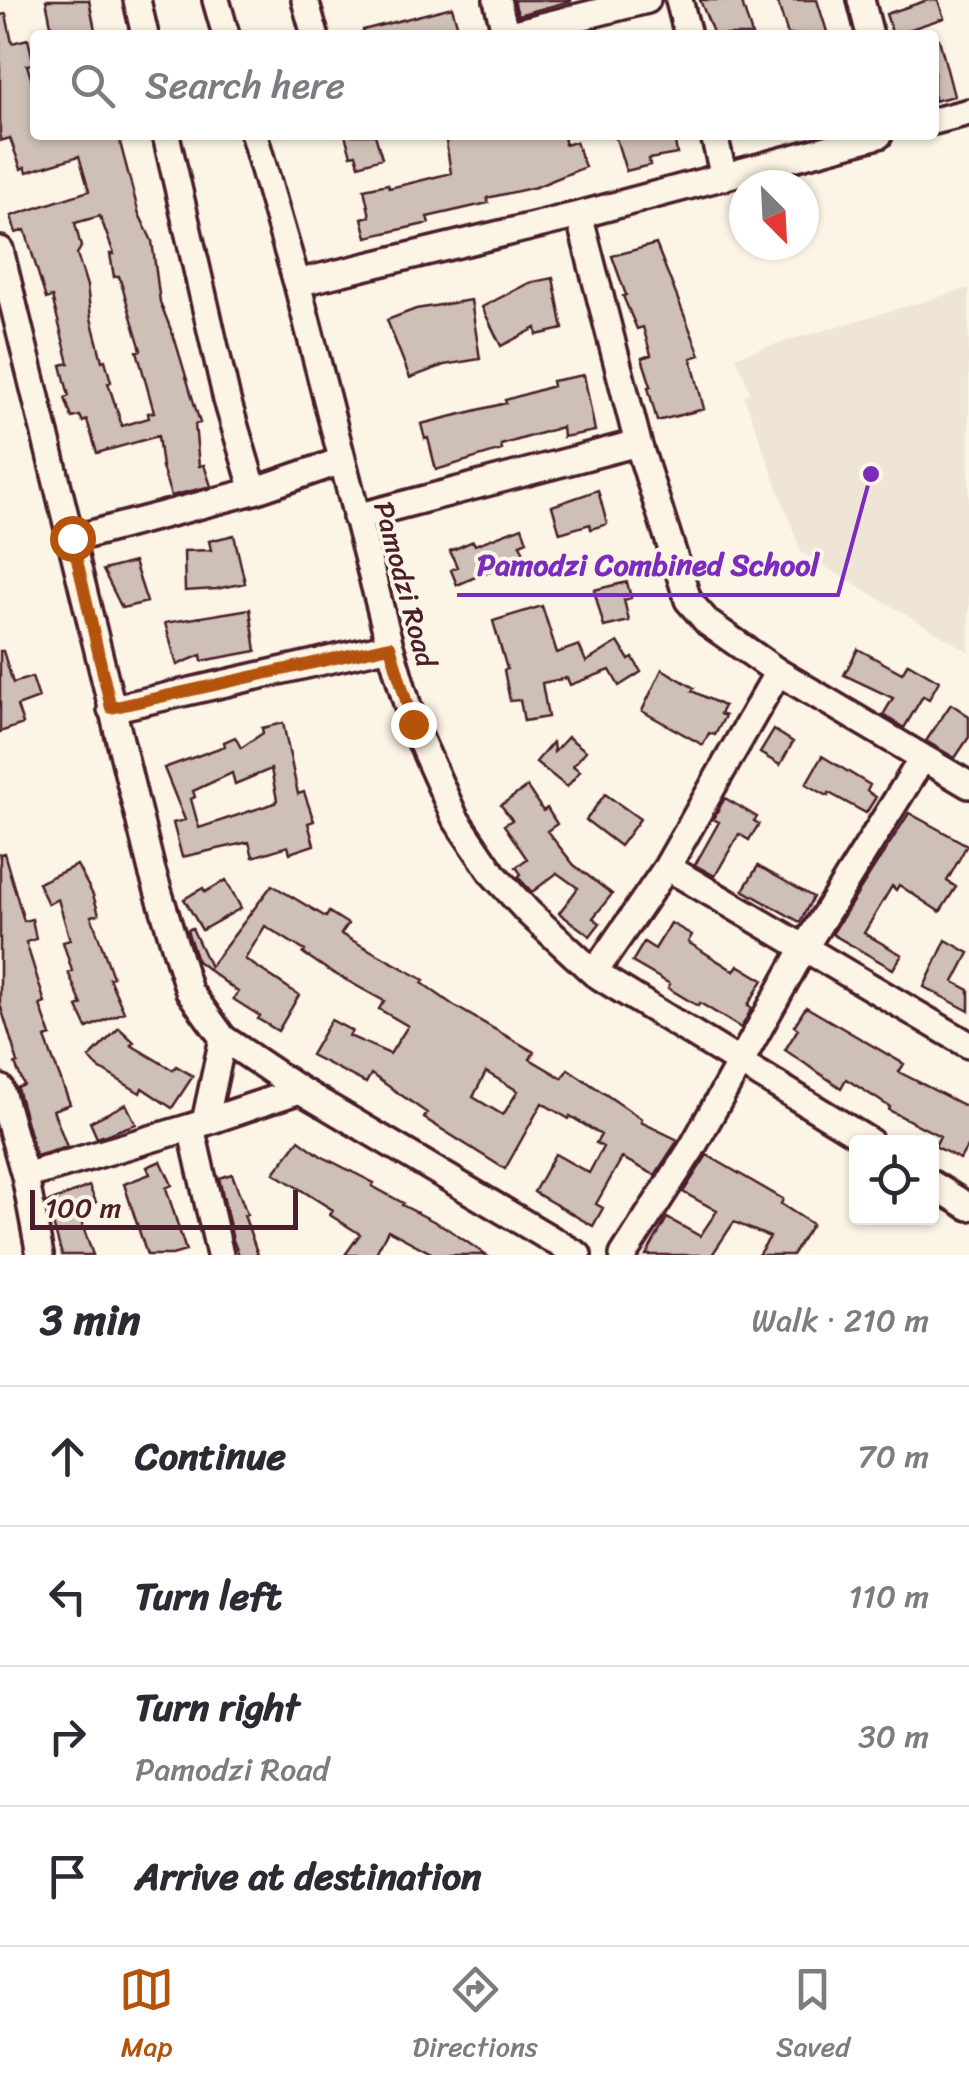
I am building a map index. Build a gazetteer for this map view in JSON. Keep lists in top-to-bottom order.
{
  "streets": {
    "street": ["Pamodzi Road"]
  },
  "places": ["Pamodzi Combined School"],
  "scale_bar": "100 m",
  "north": "bottom right",
  "page": {
    "search": "Search here",
    "scale": "100 m",
    "heading": ["3 min", "Walk · 210 m"],
    "list": [
      ["Continue", "70 m"],
      ["Turn left", "110 m"],
      ["Turn right", "Pamodzi Road", "30 m"],
      "Arrive at destination"
    ],
    "nav": ["Map", "Directions", "Saved"]
  }
}
